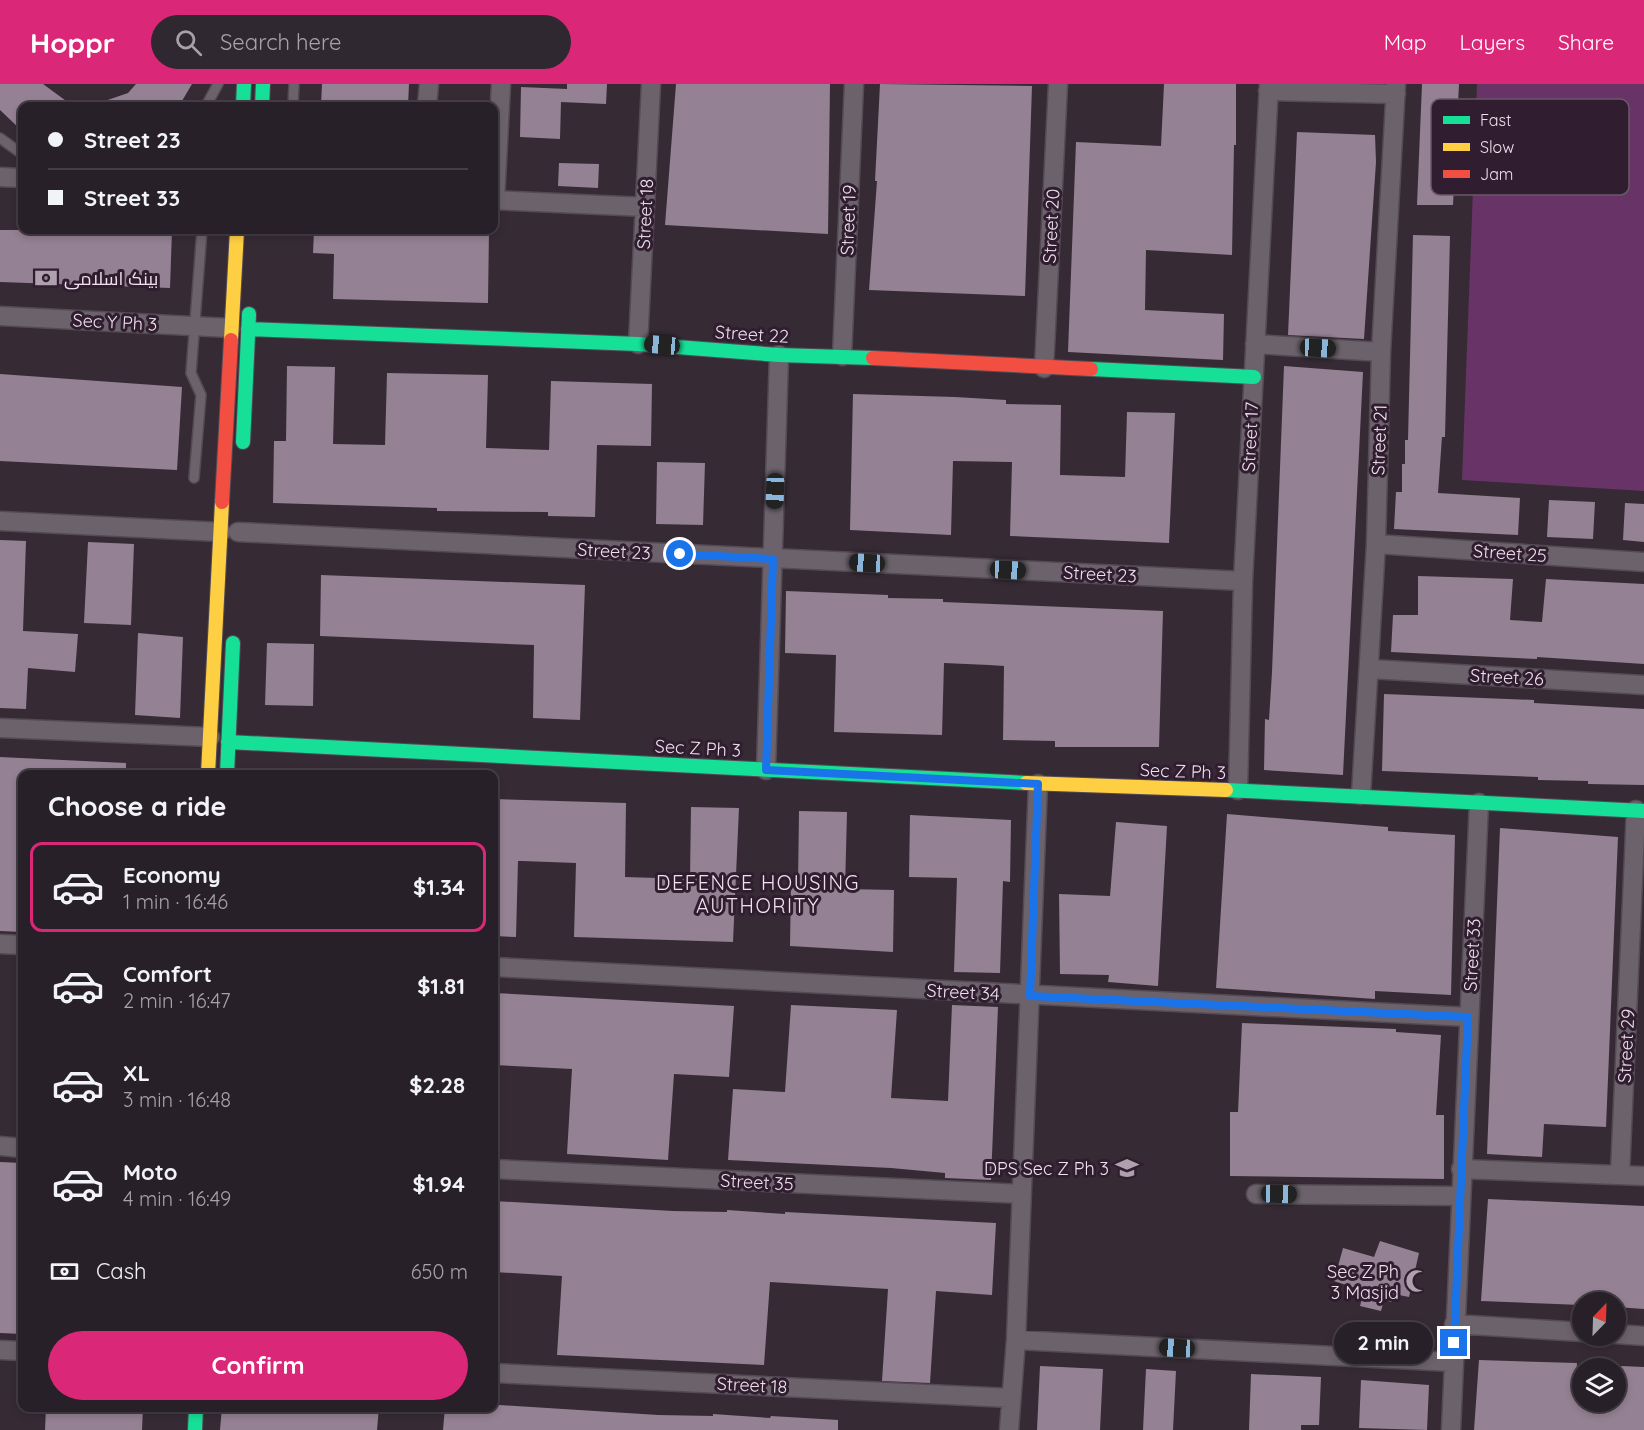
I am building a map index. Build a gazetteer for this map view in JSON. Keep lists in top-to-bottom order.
{
  "streets": {
    "street": [
      "Street 18",
      "Street 19",
      "Street 20",
      "Sec Y Ph 3",
      "Street 22",
      "Street 17",
      "Street 21",
      "Street 23",
      "Street 25",
      "Street 26",
      "Sec Z Ph 3",
      "Street 33",
      "Street 34",
      "Street 29",
      "Street 35"
    ]
  },
  "crossings": [
    ["Street 18", "Street 22"],
    ["Street 19", "Street 22"],
    ["Street 20", "Street 22"],
    ["Sec Y Ph 3", "Street 22"],
    ["Street 22", "Street 17"],
    ["Street 17", "Street 23"],
    ["Street 17", "Sec Z Ph 3"],
    ["Street 21", "Street 25"],
    ["Street 21", "Street 26"],
    ["Street 21", "Sec Z Ph 3"],
    ["Sec Z Ph 3", "Street 33"],
    ["Sec Z Ph 3", "Street 29"],
    ["Street 33", "Street 34"]
  ],
  "districts": ["DEFENCE HOUSING AUTHORITY"],
  "places": {
    "bank": ["بینک اسلامی"],
    "school or university": ["DPS Sec Z Ph 3"],
    "mosque": ["Sec Z Ph 3 Masjid"]
  },
  "legend": ["Fast", "Slow", "Jam"],
  "north": "top right",
  "page": {
    "header": "Hoppr",
    "search": "Search here",
    "nav": ["Map", "Layers", "Share"],
    "banner": ["Street 23", "Street 33"],
    "heading": "Choose a ride",
    "list": [
      {
        "name": "Economy",
        "note": "1 min · 16:46",
        "value": "$1.34"
      },
      {
        "name": "Comfort",
        "note": "2 min · 16:47",
        "value": "$1.81"
      },
      {
        "name": "XL",
        "note": "3 min · 16:48",
        "value": "$2.28"
      },
      {
        "name": "Moto",
        "note": "4 min · 16:49",
        "value": "$1.94"
      }
    ],
    "pay": ["Cash", "650 m"],
    "buttons": "Confirm",
    "bubble": "2 min"
  }
}
